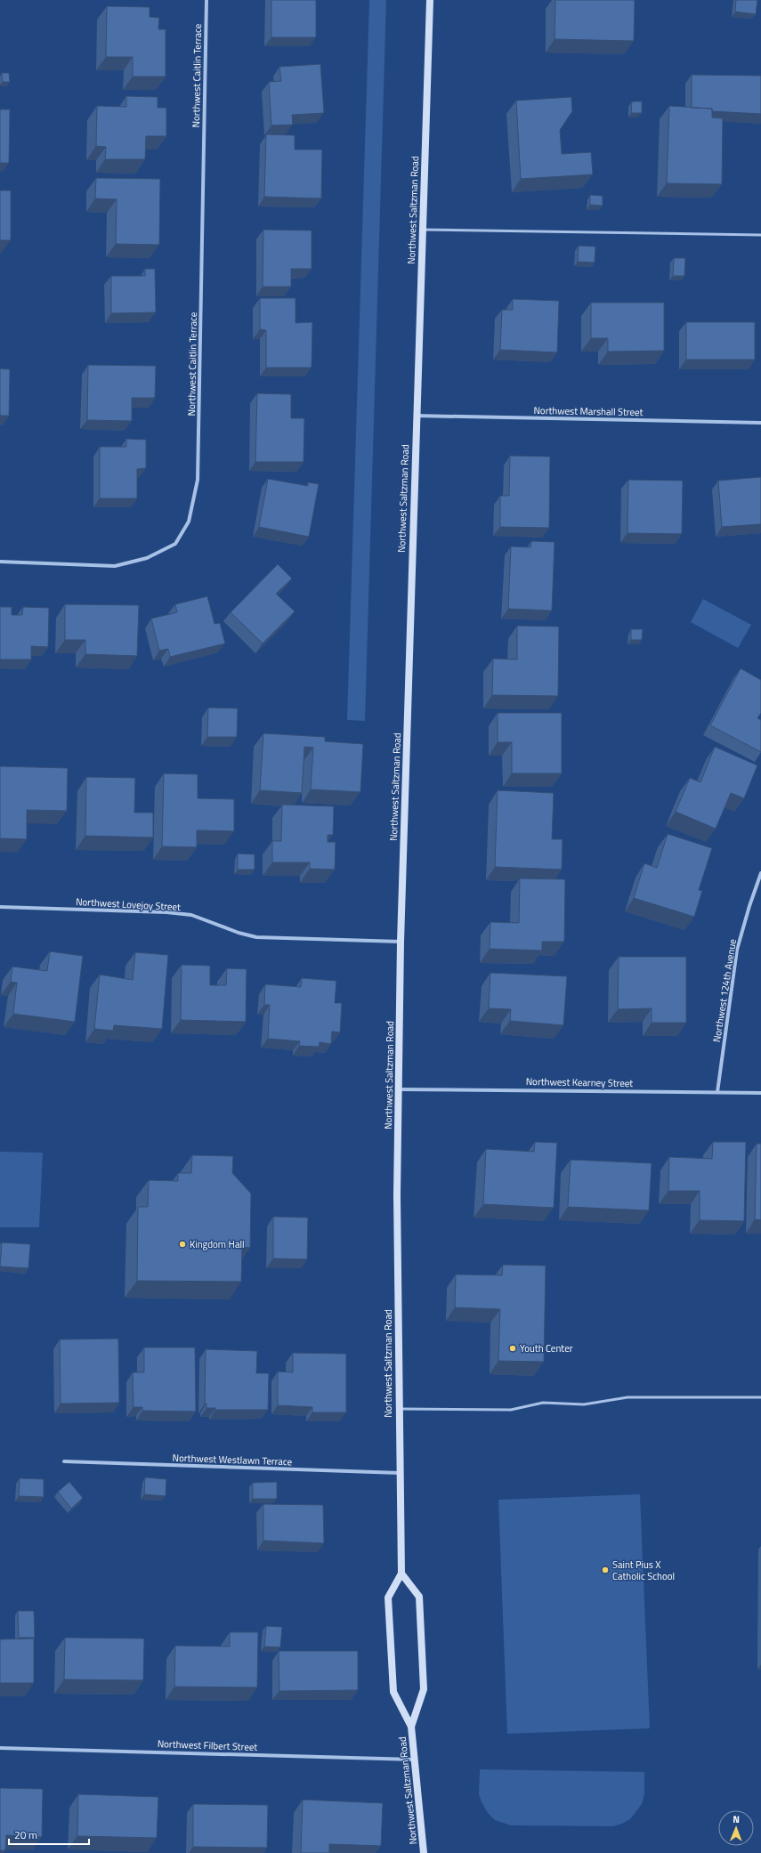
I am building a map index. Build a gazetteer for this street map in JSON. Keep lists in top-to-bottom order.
{
  "streets": {
    "main road": ["Northwest Saltzman Road"],
    "street": [
      "Northwest Caitlin Terrace",
      "Northwest Marshall Street",
      "Northwest Lovejoy Street",
      "Northwest 124th Avenue",
      "Northwest Kearney Street",
      "Northwest Westlawn Terrace",
      "Northwest Filbert Street"
    ]
  },
  "crossings": [
    ["Northwest Saltzman Road", "Northwest Marshall Street"],
    ["Northwest Saltzman Road", "Northwest Lovejoy Street"],
    ["Northwest Saltzman Road", "Northwest Kearney Street"],
    ["Northwest Saltzman Road", "Northwest Westlawn Terrace"],
    ["Northwest Saltzman Road", "Northwest Filbert Street"],
    ["Northwest 124th Avenue", "Northwest Kearney Street"]
  ],
  "places": ["Kingdom Hall", "Youth Center", "Saint Pius X Catholic School"],
  "scale_bar": "20 m",
  "north": "top"
}
